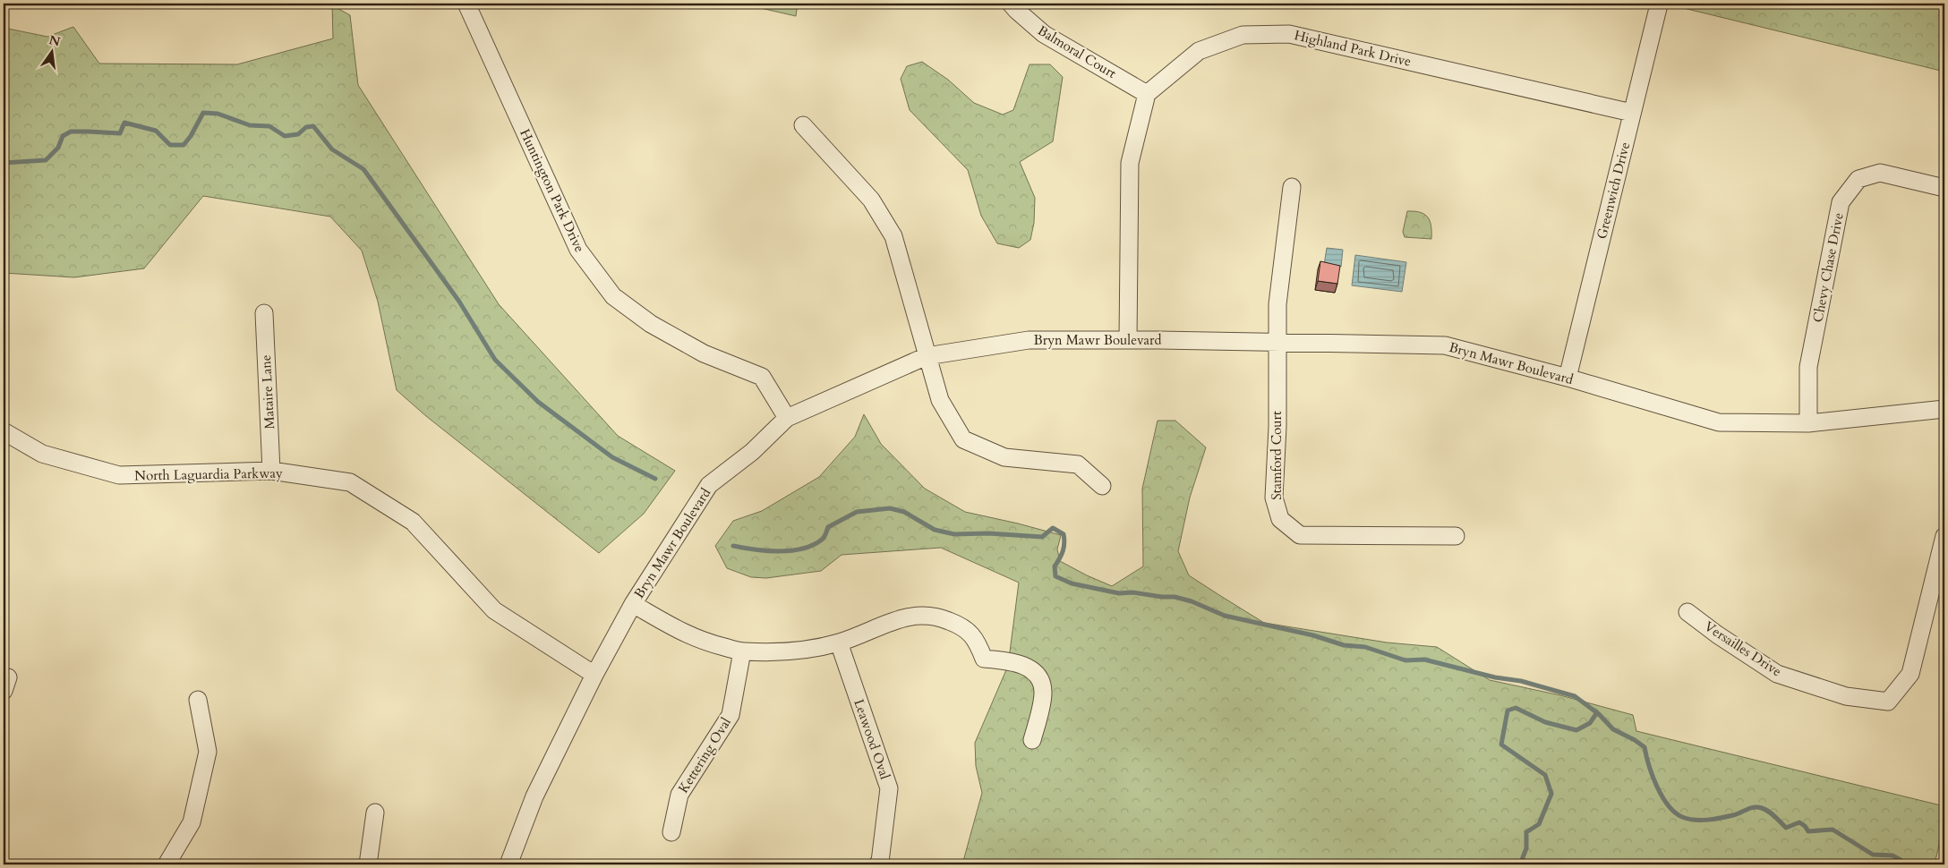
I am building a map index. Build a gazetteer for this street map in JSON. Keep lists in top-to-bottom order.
{
  "streets": {
    "street": [
      "Highland Park Drive",
      "Balmoral Court",
      "Huntington Park Drive",
      "Greenwich Drive",
      "Chevy Chase Drive",
      "Bryn Mawr Boulevard",
      "Mataire Lane",
      "Stamford Court",
      "North Laguardia Parkway",
      "Versailles Drive",
      "Leawood Oval",
      "Kettering Oval"
    ]
  },
  "crossings": [
    ["Highland Park Drive", "Balmoral Court"],
    ["Highland Park Drive", "Greenwich Drive"],
    ["Huntington Park Drive", "Bryn Mawr Boulevard"],
    ["Greenwich Drive", "Bryn Mawr Boulevard"],
    ["Chevy Chase Drive", "Bryn Mawr Boulevard"],
    ["Bryn Mawr Boulevard", "Stamford Court"],
    ["Bryn Mawr Boulevard", "North Laguardia Parkway"],
    ["Mataire Lane", "North Laguardia Parkway"]
  ],
  "north": "top"
}
